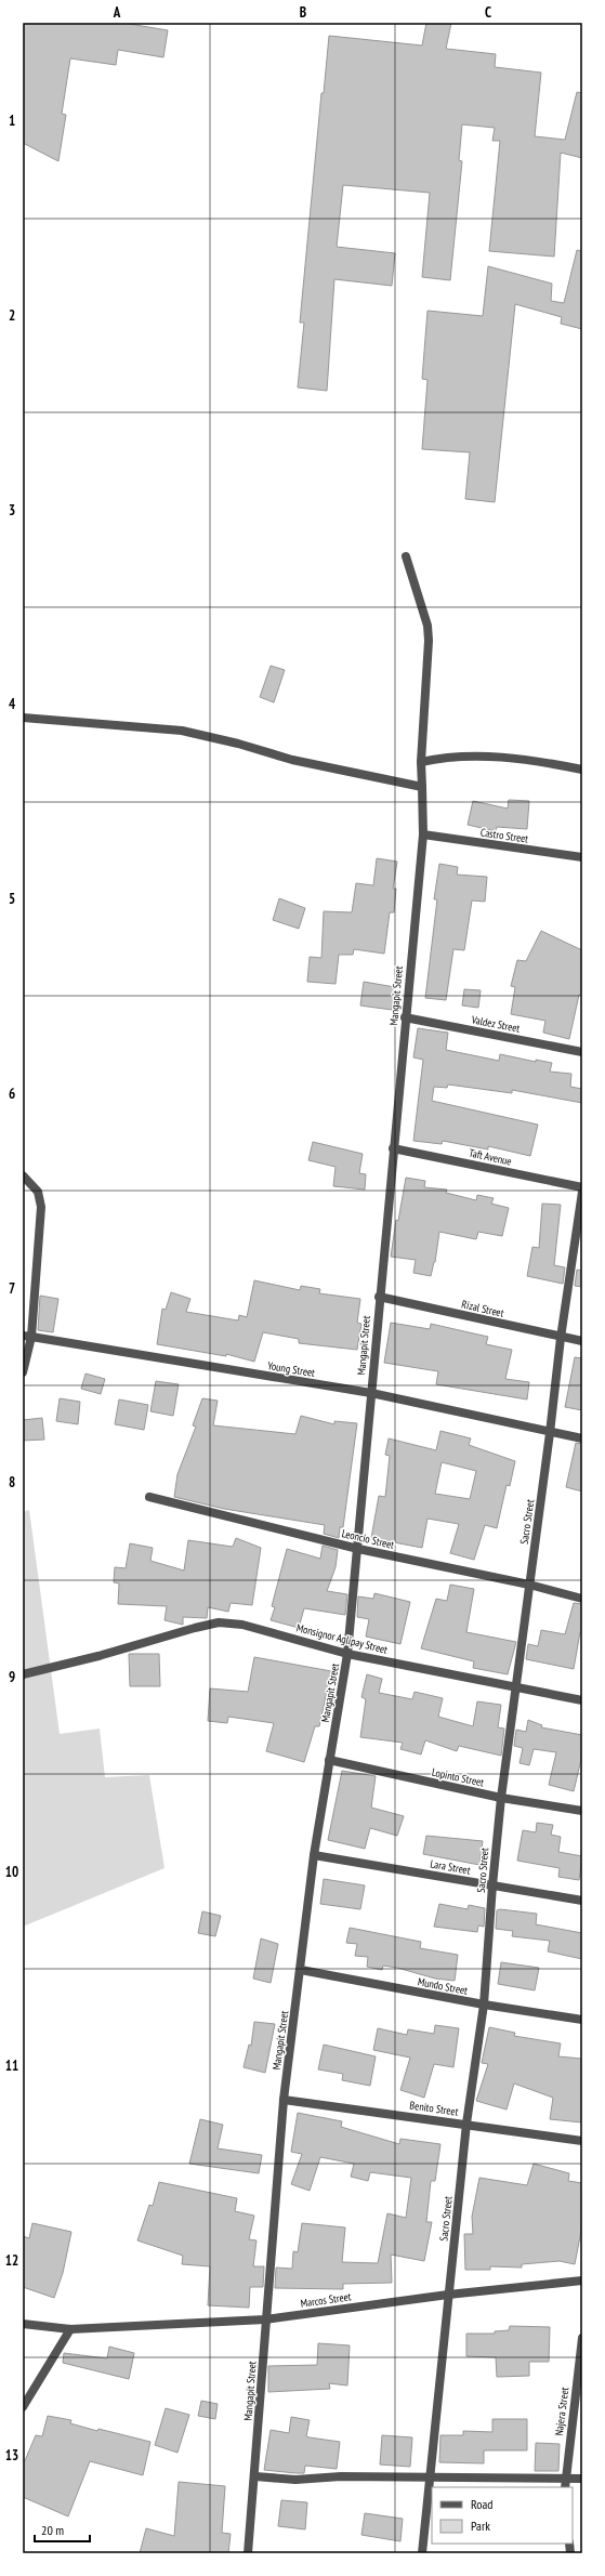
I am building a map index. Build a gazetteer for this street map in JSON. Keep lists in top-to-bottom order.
{
  "streets": {
    "street": [
      "Castro Street",
      "Mangapit Street",
      "Valdez Street",
      "Taft Avenue",
      "Rizal Street",
      "Young Street",
      "Sacro Street",
      "Leoncio Street",
      "Monsignor Aglipay Street",
      "Lopinto Street",
      "Lara Street",
      "Mundo Street",
      "Benito Street",
      "Marcos Street",
      "Najera Street"
    ]
  },
  "crossings": [
    ["Castro Street", "Mangapit Street"],
    ["Mangapit Street", "Valdez Street"],
    ["Mangapit Street", "Taft Avenue"],
    ["Mangapit Street", "Rizal Street"],
    ["Mangapit Street", "Young Street"],
    ["Mangapit Street", "Leoncio Street"],
    ["Mangapit Street", "Monsignor Aglipay Street"],
    ["Mangapit Street", "Lopinto Street"],
    ["Mangapit Street", "Lara Street"],
    ["Mangapit Street", "Mundo Street"],
    ["Mangapit Street", "Benito Street"],
    ["Mangapit Street", "Marcos Street"],
    ["Rizal Street", "Sacro Street"],
    ["Young Street", "Sacro Street"],
    ["Sacro Street", "Leoncio Street"],
    ["Sacro Street", "Monsignor Aglipay Street"],
    ["Sacro Street", "Lopinto Street"],
    ["Sacro Street", "Lara Street"],
    ["Sacro Street", "Mundo Street"],
    ["Sacro Street", "Benito Street"],
    ["Sacro Street", "Marcos Street"]
  ],
  "legend": ["Road", "Park"],
  "scale_bar": "20 m",
  "grid": {
    "columns": ["A", "B", "C"],
    "rows": [
      "1",
      "2",
      "3",
      "4",
      "5",
      "6",
      "7",
      "8",
      "9",
      "10",
      "11",
      "12",
      "13"
    ]
  }
}
